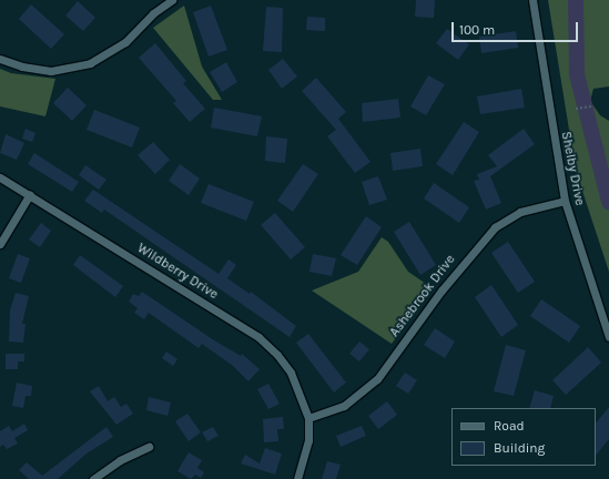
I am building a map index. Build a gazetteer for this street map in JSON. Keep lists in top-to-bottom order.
{
  "streets": {
    "street": ["Shelby Drive", "Wildberry Drive", "Ashebrook Drive"]
  },
  "crossings": [
    ["Shelby Drive", "Ashebrook Drive"],
    ["Wildberry Drive", "Ashebrook Drive"]
  ],
  "legend": ["Road", "Building"],
  "scale_bar": "100 m"
}
